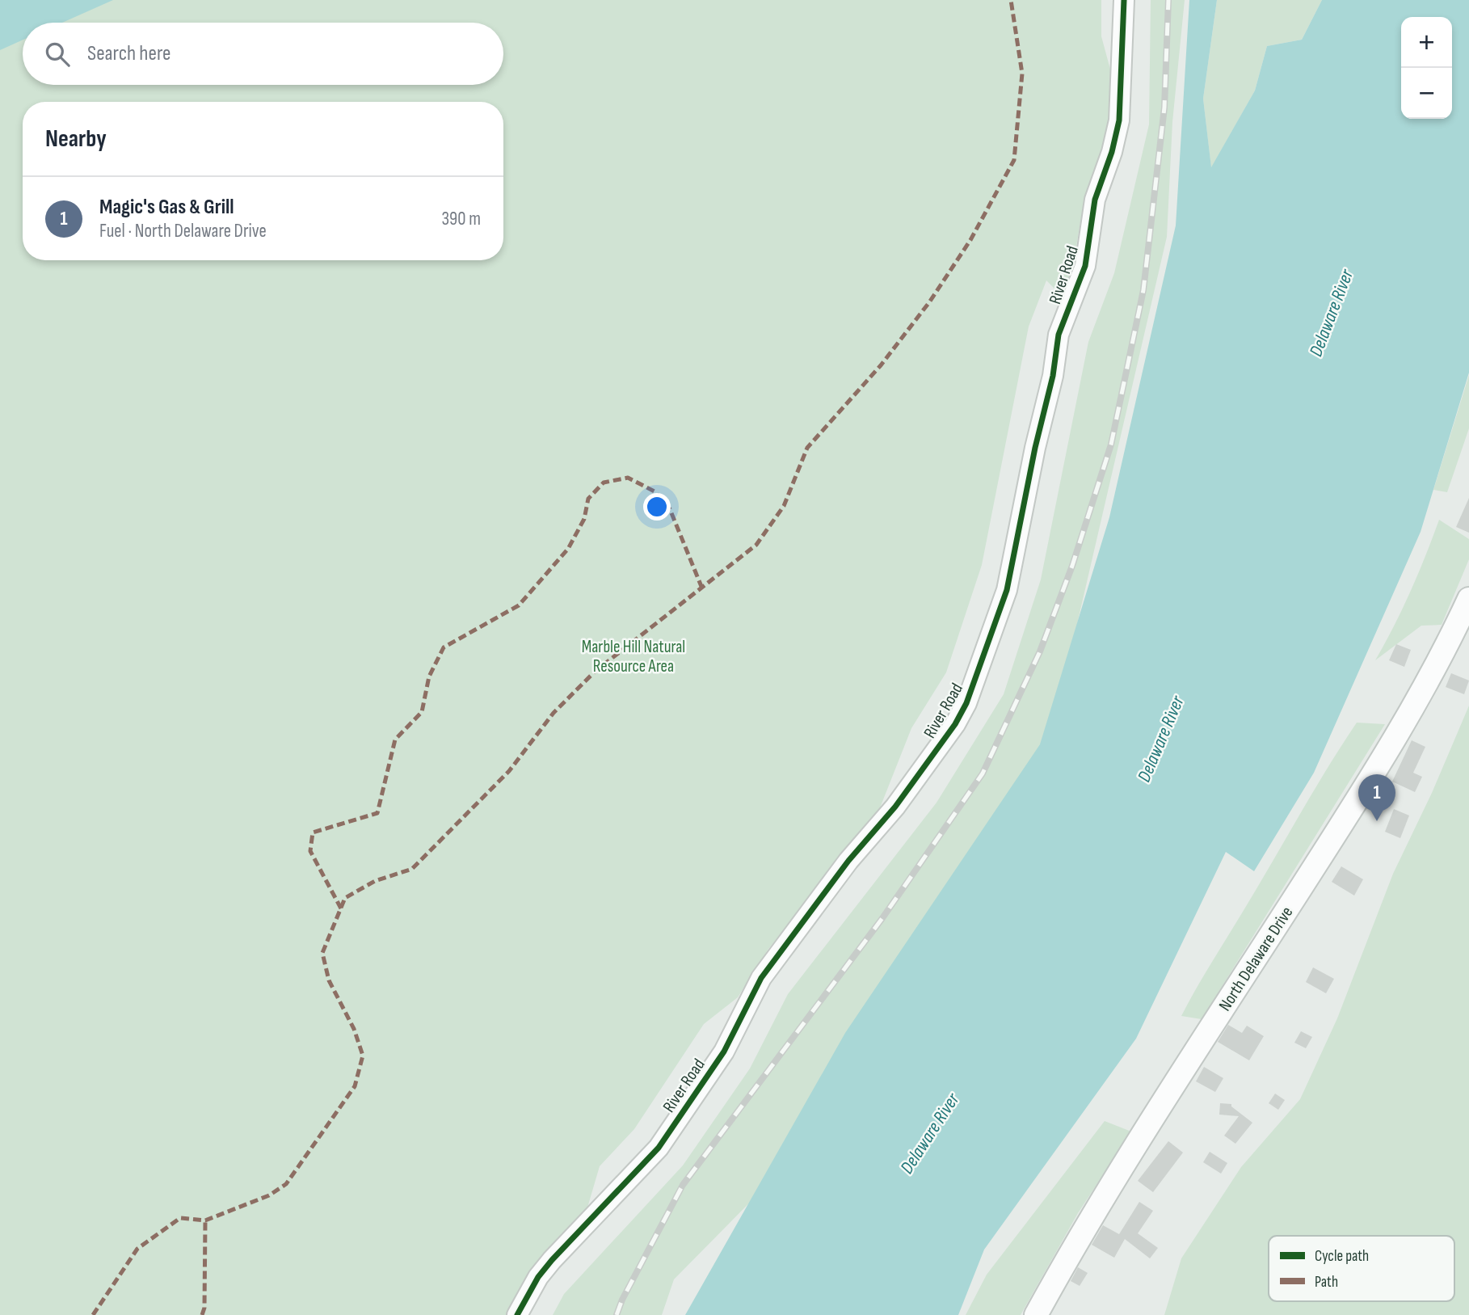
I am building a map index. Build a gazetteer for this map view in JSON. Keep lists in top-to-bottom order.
{
  "streets": {
    "main road": ["North Delaware Drive"],
    "street": ["River Road"]
  },
  "water": ["Delaware River"],
  "parks": ["Marble Hill Natural Resource Area"],
  "legend": ["Cycle path", "Path"],
  "page": {
    "map_buttons": ["+", "−"],
    "search": "Search here",
    "heading": "Nearby",
    "list": [
      {
        "mark": "1",
        "name": "Magic's Gas & Grill",
        "note": "Fuel · North Delaware Drive",
        "value": "390 m"
      }
    ],
    "pins": "1"
  }
}
